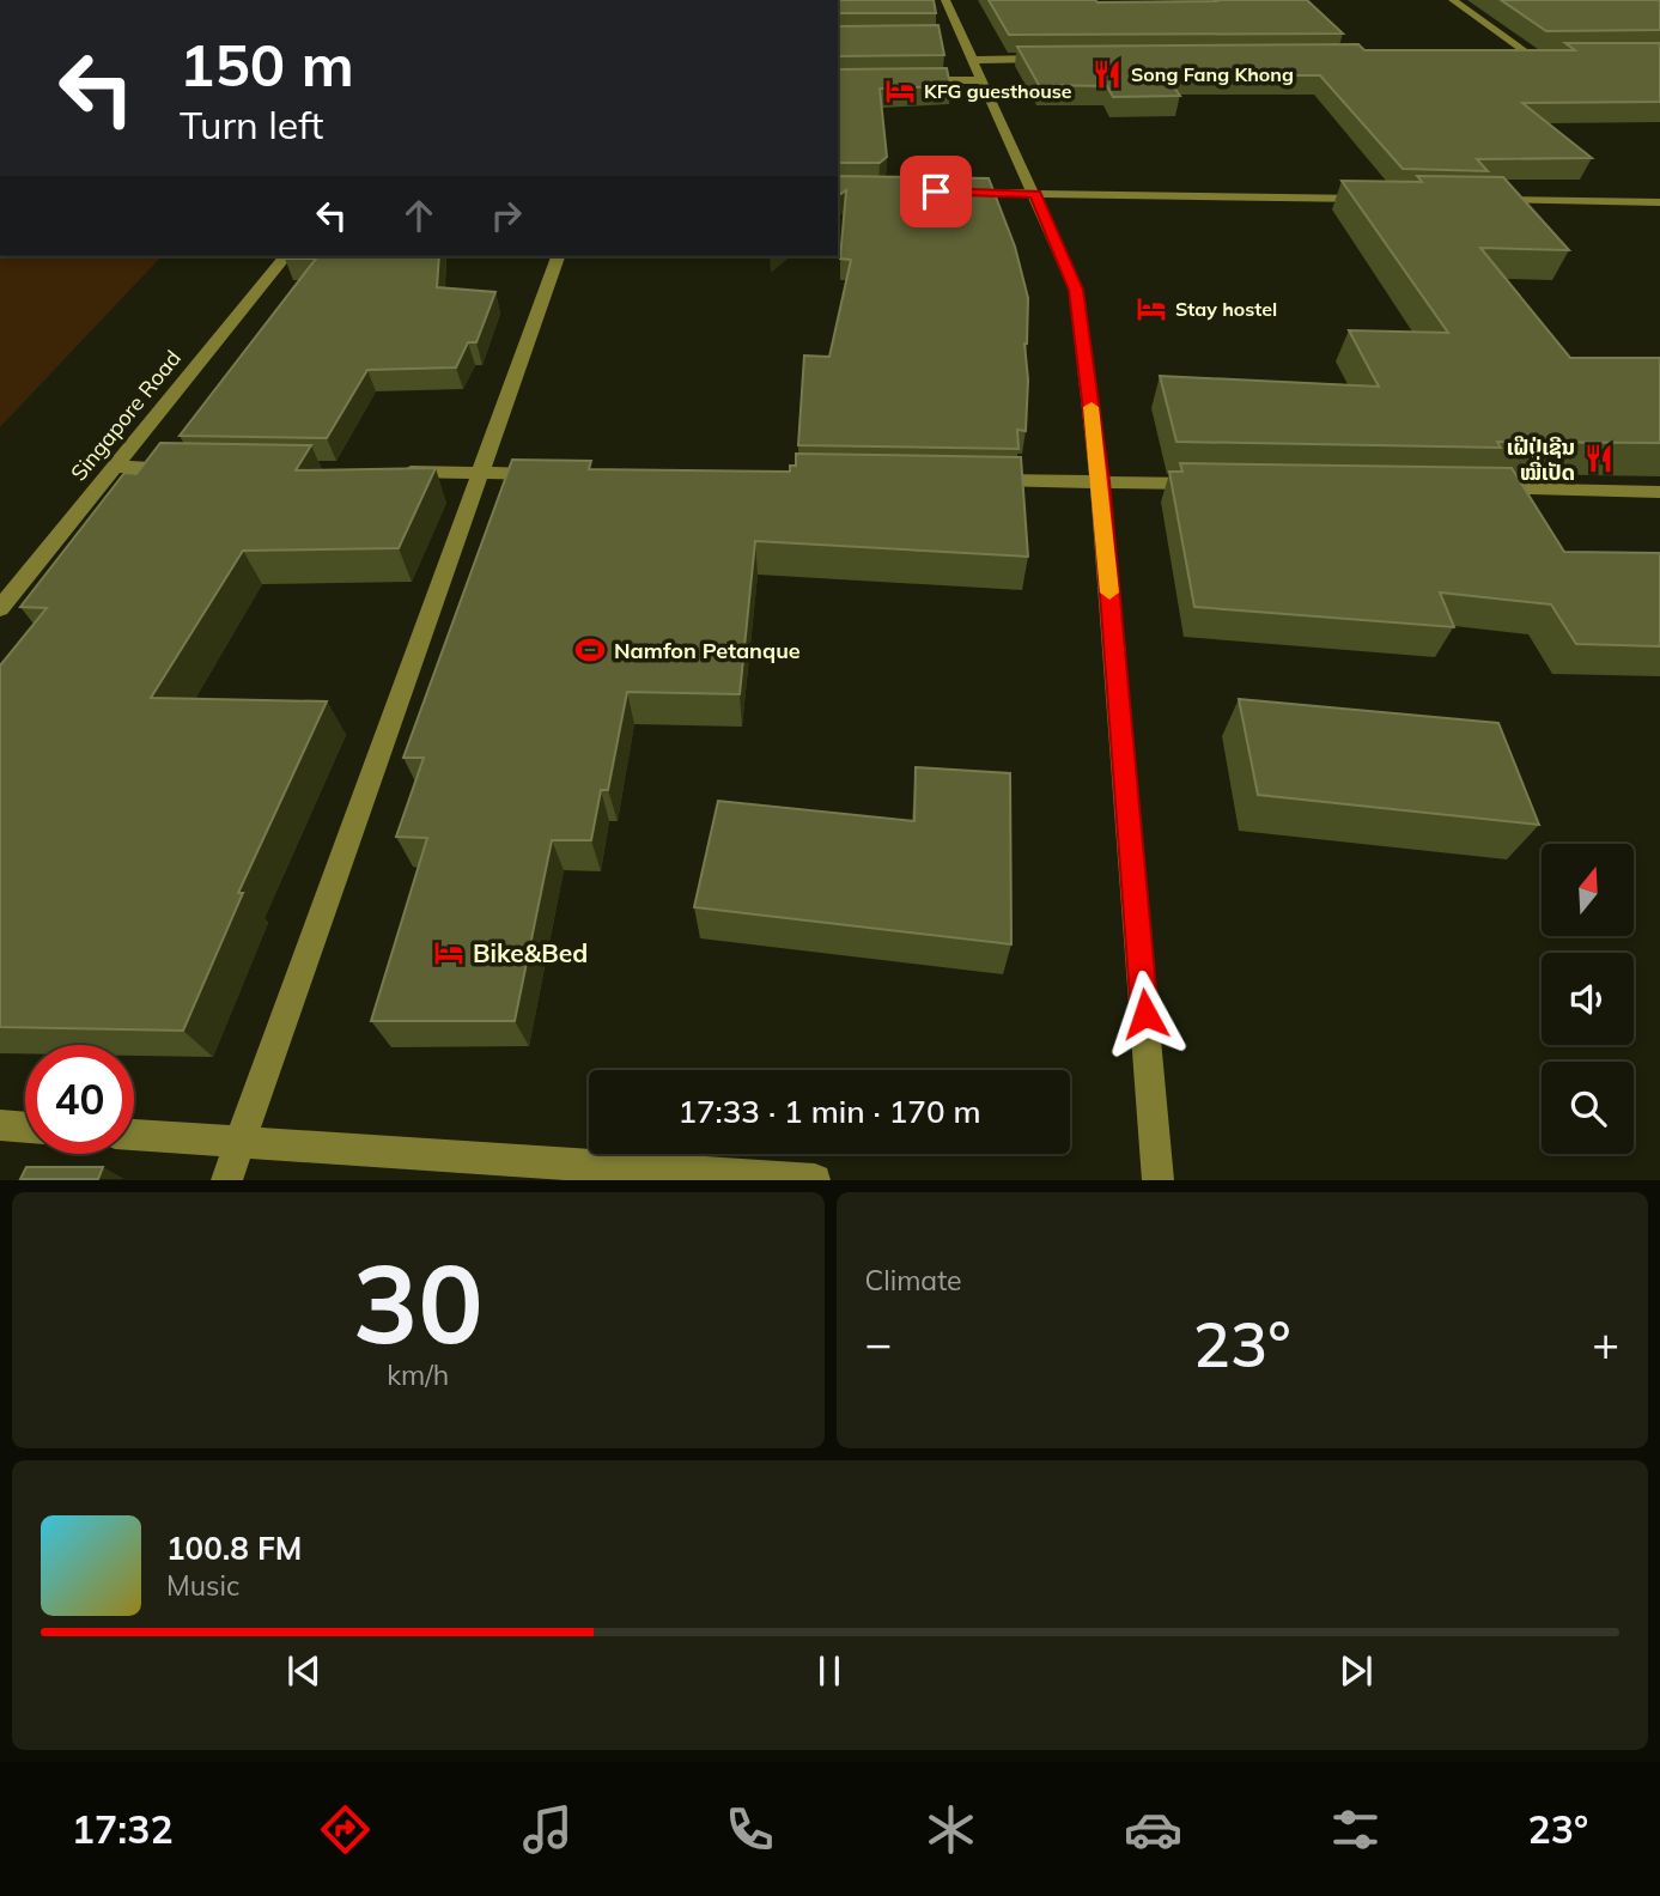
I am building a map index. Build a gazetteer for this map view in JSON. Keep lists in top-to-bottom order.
{
  "streets": {
    "street": ["Singapore Road"]
  },
  "places": {
    "restaurant": ["Song Fang Khong", "ເຝີປູ່ເຊີນ ໝີ່ເປັດ"],
    "hotel": ["KFG guesthouse", "Stay hostel", "Bike&Bed"],
    "sports": ["Namfon Petanque"]
  },
  "north": "top",
  "page": {
    "turn": ["150 m", "Turn left"],
    "limit": "40",
    "trip": "17:33 · 1 min · 170 m",
    "tile": [
      ["30", "km/h"],
      "Climate"
    ],
    "heat": ["−", "23°", "+"],
    "song": ["100.8 FM", "Music"],
    "tabs": ["17:32", "23°"]
  }
}
